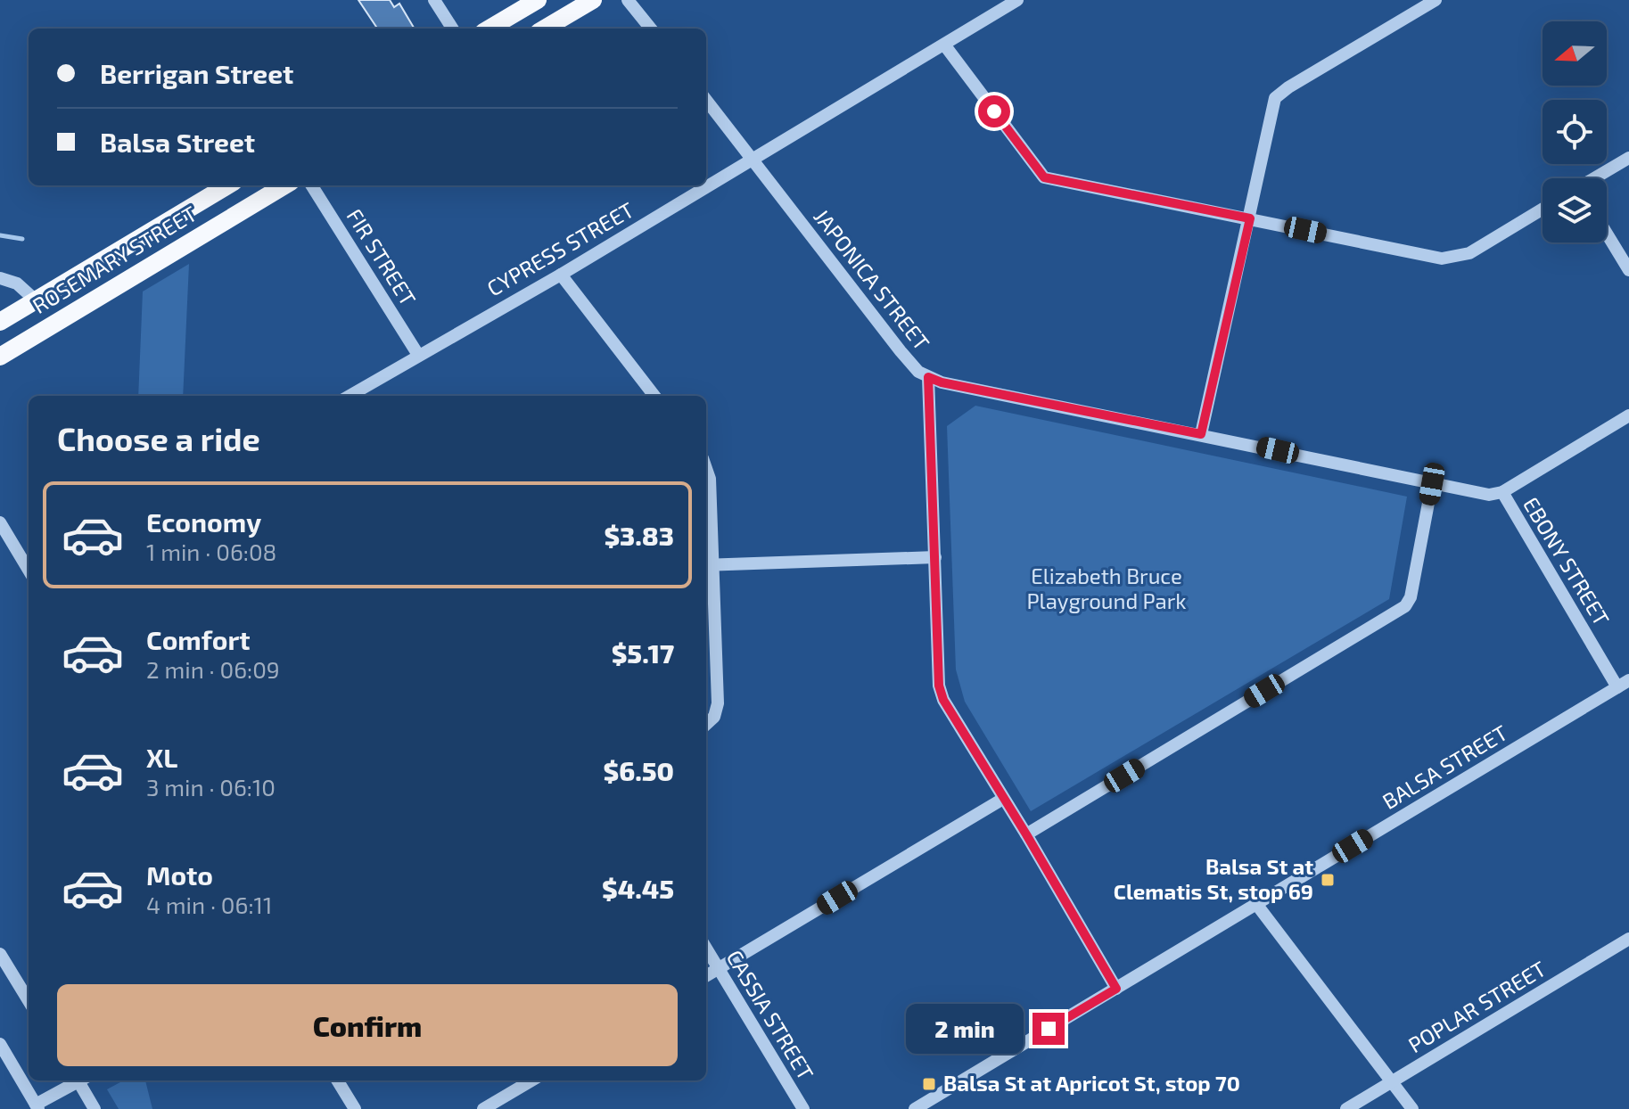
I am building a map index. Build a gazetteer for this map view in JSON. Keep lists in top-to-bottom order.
{
  "streets": {
    "main road": ["ROSEMARY STREET"],
    "street": [
      "CYPRESS STREET",
      "FIR STREET",
      "JAPONICA STREET",
      "EBONY STREET",
      "BALSA STREET",
      "POPLAR STREET",
      "CASSIA STREET"
    ]
  },
  "crossings": [
    ["CYPRESS STREET", "FIR STREET"],
    ["CYPRESS STREET", "JAPONICA STREET"],
    ["JAPONICA STREET", "EBONY STREET"],
    ["EBONY STREET", "BALSA STREET"]
  ],
  "parks": ["Elizabeth Bruce Playground Park"],
  "places": {
    "transit": ["Balsa St at Clematis St, stop 69", "Balsa St at Apricot St, stop 70"]
  },
  "north": "left",
  "page": {
    "banner": ["Berrigan Street", "Balsa Street"],
    "heading": "Choose a ride",
    "list": [
      {
        "name": "Economy",
        "note": "1 min · 06:08",
        "value": "$3.83"
      },
      {
        "name": "Comfort",
        "note": "2 min · 06:09",
        "value": "$5.17"
      },
      {
        "name": "XL",
        "note": "3 min · 06:10",
        "value": "$6.50"
      },
      {
        "name": "Moto",
        "note": "4 min · 06:11",
        "value": "$4.45"
      }
    ],
    "buttons": "Confirm",
    "bubble": "2 min"
  }
}
